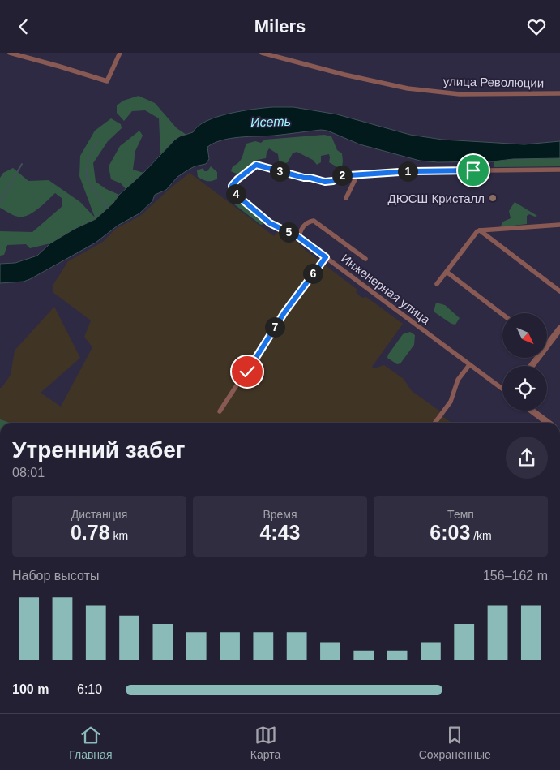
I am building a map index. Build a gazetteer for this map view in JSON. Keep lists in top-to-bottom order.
{
  "streets": {
    "street": ["улица Революции", "Инженерная улица"]
  },
  "water": ["Исеть"],
  "places": ["ДЮСШ Кристалл"],
  "north": "bottom right",
  "page": {
    "header": "Milers",
    "pins": [
      "1",
      "3",
      "2",
      "4",
      "5",
      "6",
      "7"
    ],
    "heading": ["Утренний забег", "08:01"],
    "stats": [
      ["Дистанция", "0.78 km"],
      ["Время", "4:43"],
      ["Темп", "6:03 /km"]
    ],
    "chart": ["Набор высоты", "156–162 m"],
    "list": [
      {
        "name": "100 m",
        "note": "6:10"
      }
    ],
    "tabs": ["Главная", "Карта", "Сохранённые"]
  }
}
